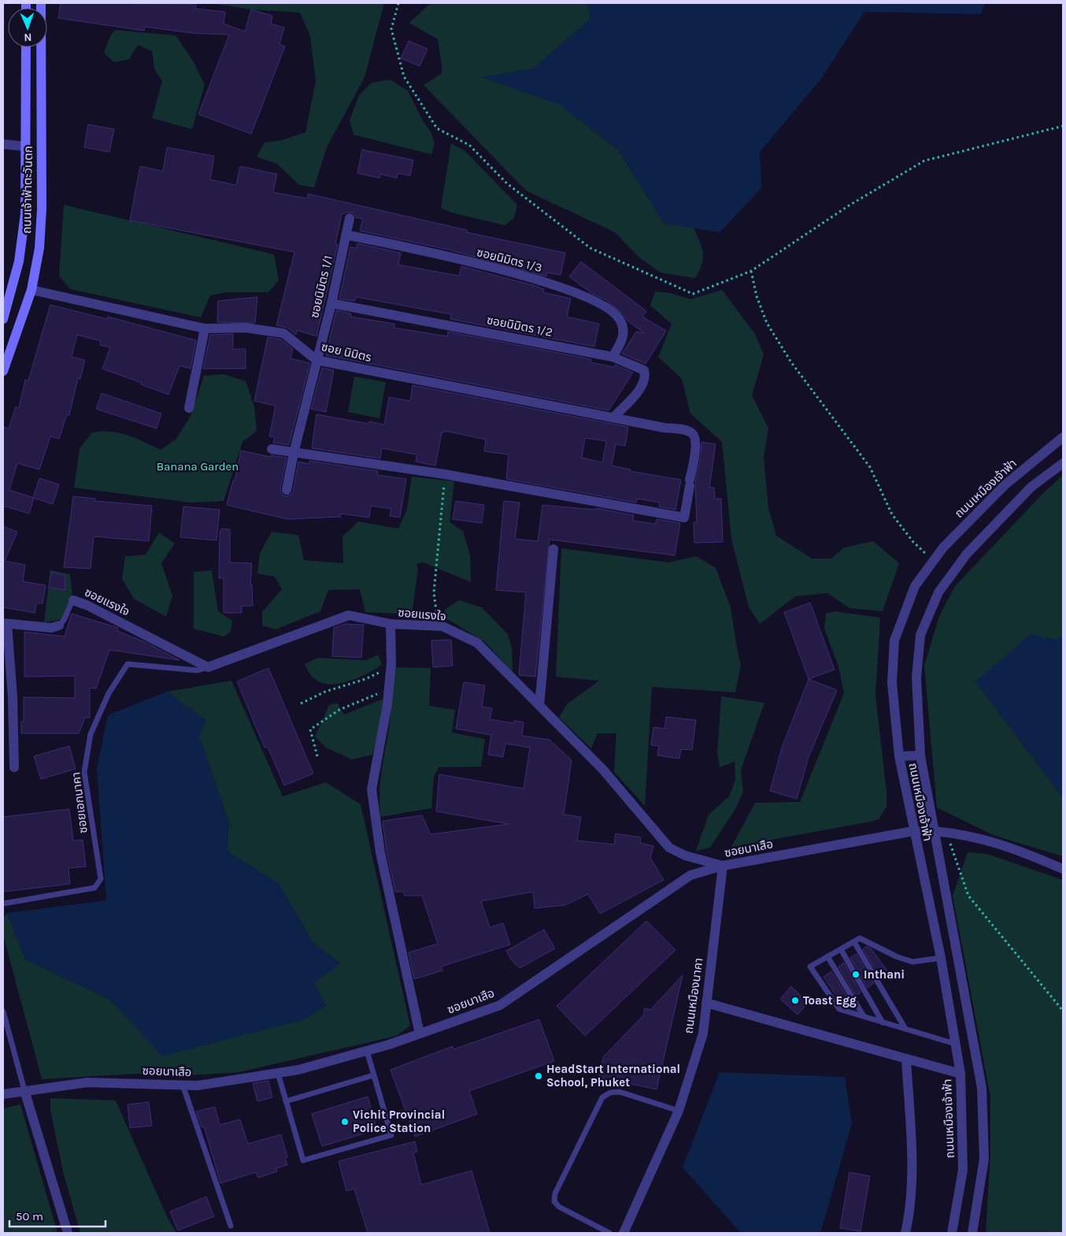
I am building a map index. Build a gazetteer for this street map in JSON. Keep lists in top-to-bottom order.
{
  "streets": {
    "main road": ["ถนนเจ้าฟ้าตะวันตก"],
    "street": [
      "ซอยนิมิตร 1/3",
      "ซอยนิมิตร 1/1",
      "ซอยนิมิตร 1/2",
      "ซอย นิมิตร",
      "ถนนเหมืองเจ้าฟ้า",
      "ซอยแรงใจ",
      "ซอยนาเสือ",
      "ถนนเหมืองนาคา"
    ],
    "lane": ["ซอยเอกนาคา"]
  },
  "crossings": [
    ["ถนนเจ้าฟ้าตะวันตก", "ซอย นิมิตร"],
    ["ซอยนิมิตร 1/3", "ซอยนิมิตร 1/1"],
    ["ซอยนิมิตร 1/3", "ซอยนิมิตร 1/2"],
    ["ซอยนิมิตร 1/1", "ซอยนิมิตร 1/2"],
    ["ซอยนิมิตร 1/1", "ซอย นิมิตร"],
    ["ซอยนิมิตร 1/2", "ซอย นิมิตร"],
    ["ถนนเหมืองเจ้าฟ้า", "ซอยนาเสือ"],
    ["ซอยแรงใจ", "ซอยเอกนาคา"],
    ["ซอยแรงใจ", "ซอยนาเสือ"],
    ["ซอยแรงใจ", "ถนนเหมืองนาคา"],
    ["ซอยนาเสือ", "ถนนเหมืองนาคา"]
  ],
  "parks": ["Banana Garden"],
  "places": [
    "Inthani",
    "Toast Egg",
    "HeadStart International School, Phuket",
    "Vichit Provincial Police Station"
  ],
  "scale_bar": "50 m",
  "north": "bottom"
}
